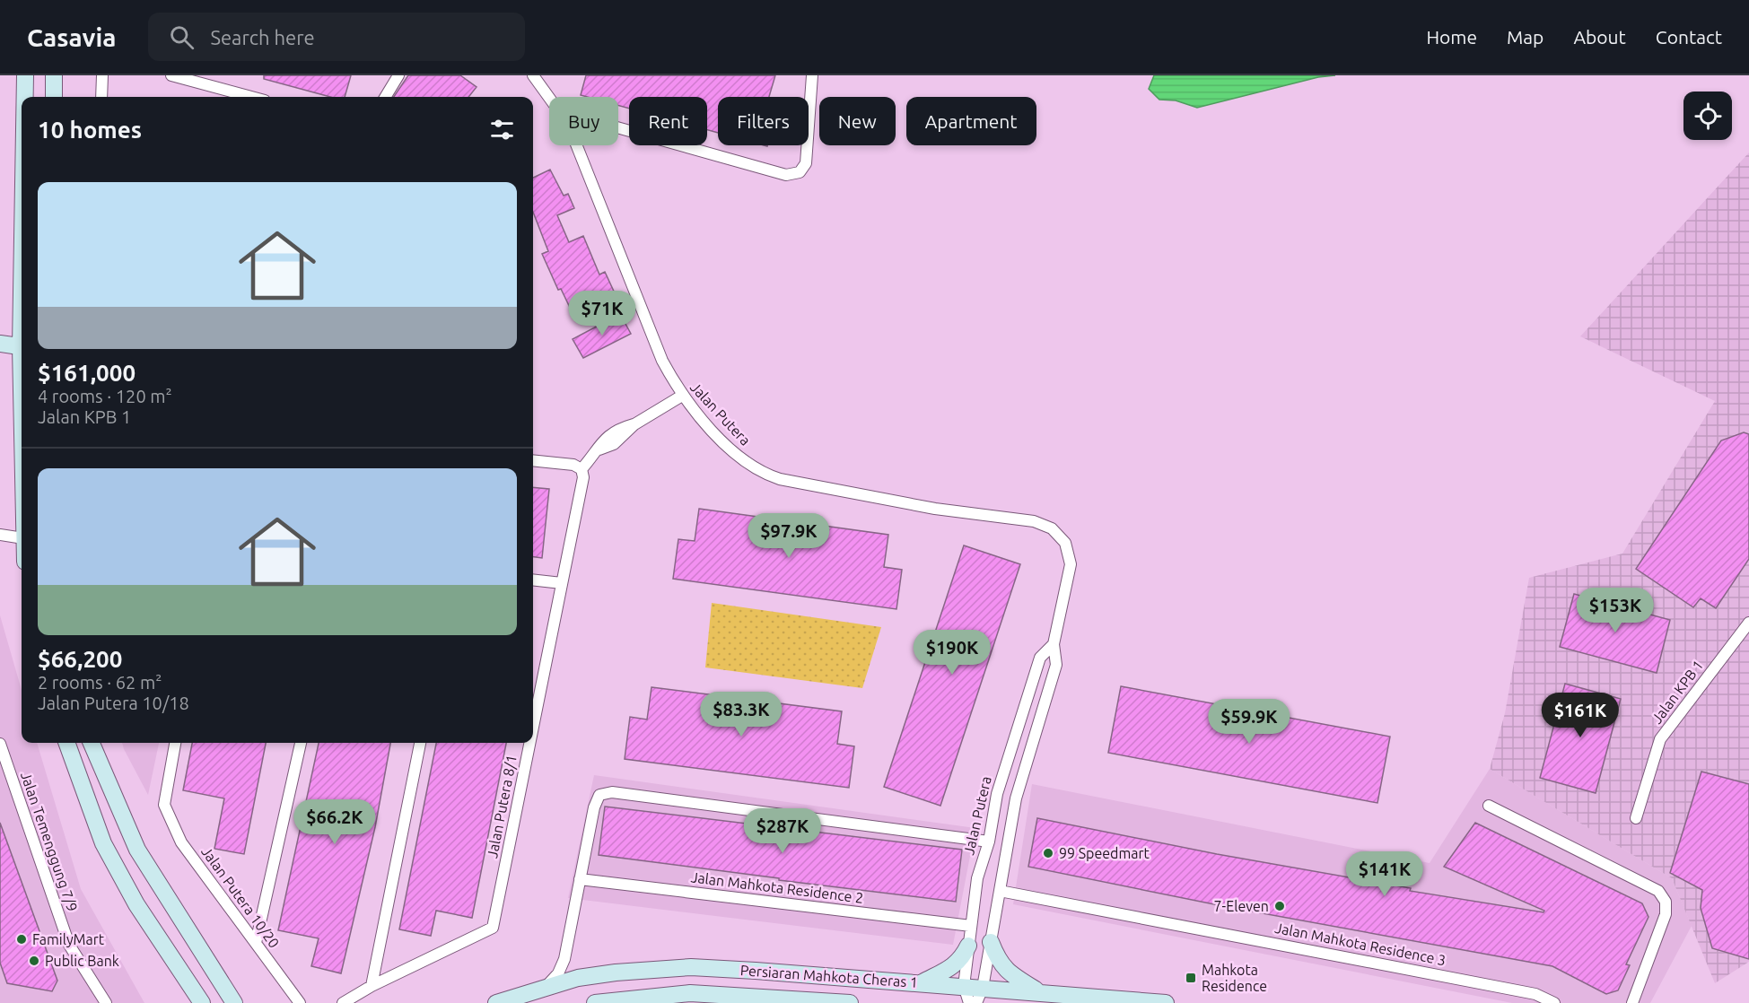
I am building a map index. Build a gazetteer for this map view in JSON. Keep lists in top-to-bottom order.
{
  "streets": {
    "street": [
      "Jalan Putera",
      "Jalan KPB 1",
      "Jalan Putera 8/1",
      "Jalan Temenggung 7/9",
      "Jalan Mahkota Residence 2",
      "Jalan Putera 10/20",
      "Jalan Mahkota Residence 3",
      "Persiaran Mahkota Cheras 1"
    ]
  },
  "crossings": [
    ["Jalan Putera", "Jalan Mahkota Residence 2"],
    ["Jalan Putera", "Jalan Mahkota Residence 3"],
    ["Jalan Putera", "Persiaran Mahkota Cheras 1"]
  ],
  "places": {
    "other": [
      "99 Speedmart",
      "7-Eleven",
      "FamilyMart",
      "Public Bank"
    ],
    "transit": ["Mahkota Residence"]
  },
  "page": {
    "header": "Casavia",
    "search": "Search here",
    "nav": [
      "Home",
      "Map",
      "About",
      "Contact"
    ],
    "chip": [
      "Buy",
      "Rent",
      "Filters",
      "New",
      "Apartment"
    ],
    "heading": "10 homes",
    "list": [
      {
        "name": "$161,000",
        "note": "4 rooms · 120 m² · Jalan KPB 1"
      },
      {
        "name": "$66,200",
        "note": "2 rooms · 62 m² · Jalan Putera 10/18"
      }
    ],
    "price": [
      "$71K",
      "$97.9K",
      "$153K",
      "$190K",
      "$83.3K",
      "$161K",
      "$59.9K",
      "$66.2K",
      "$287K",
      "$141K"
    ]
  }
}
